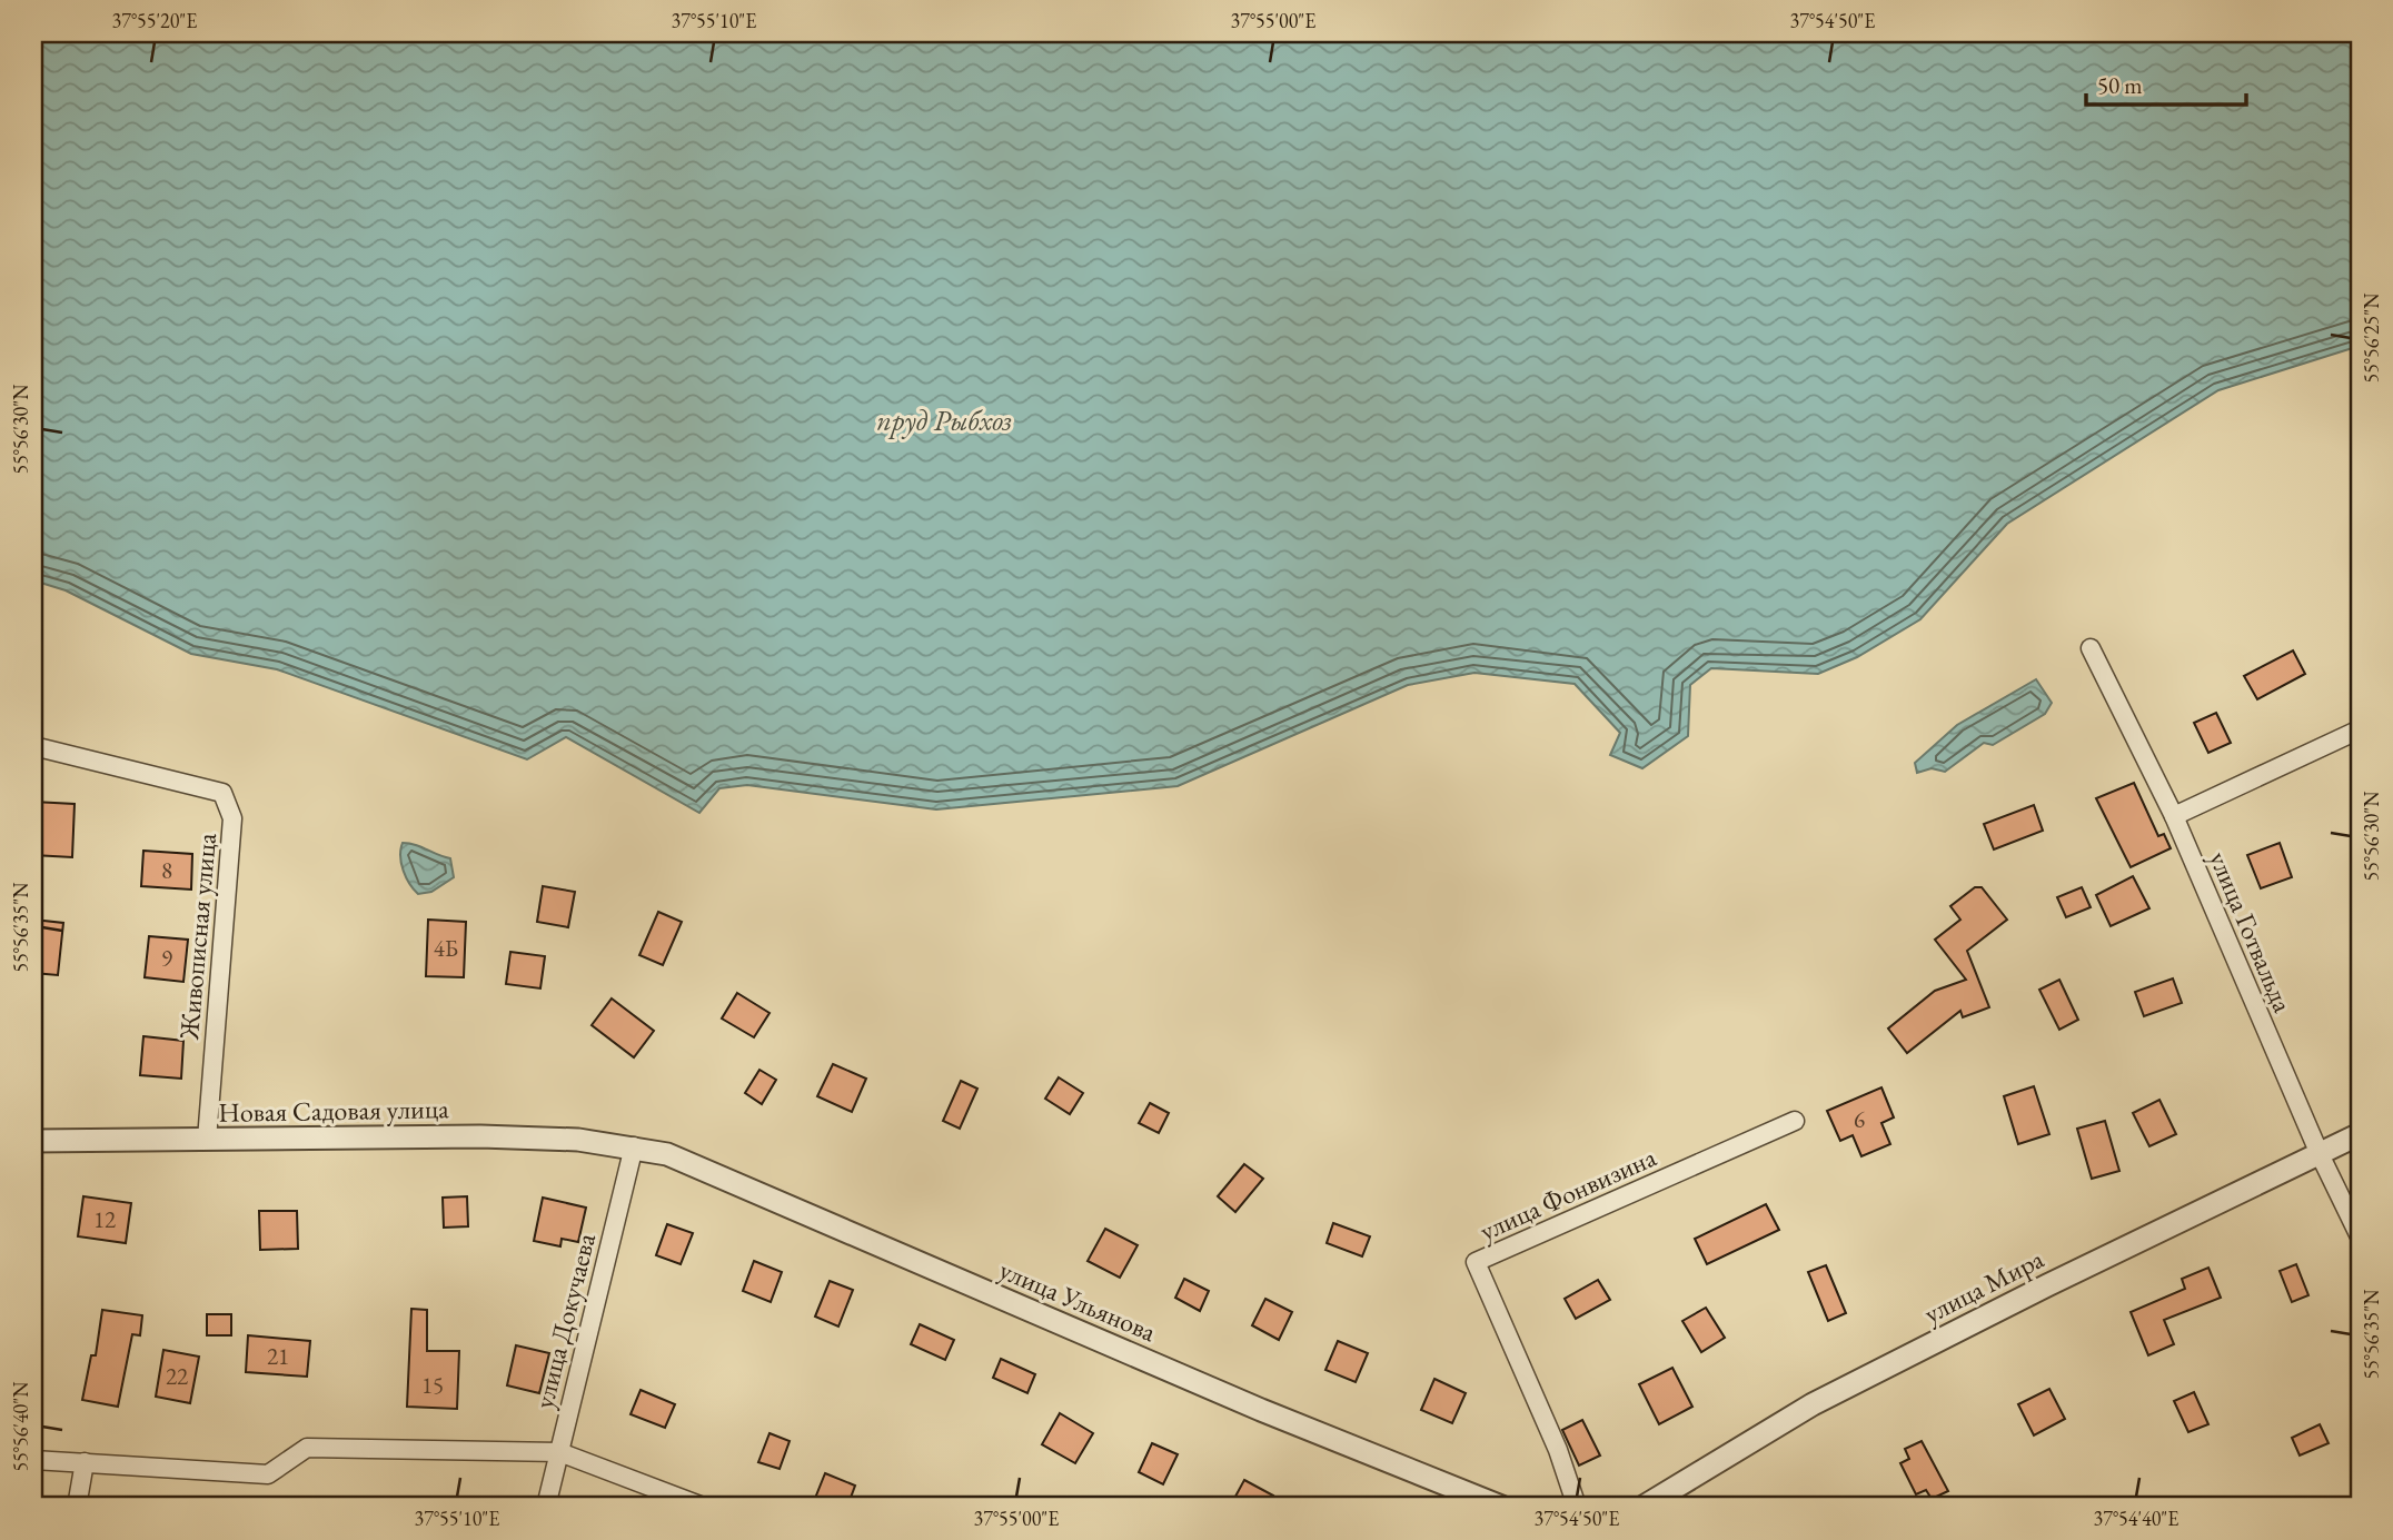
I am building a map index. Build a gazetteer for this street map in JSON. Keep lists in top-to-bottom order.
{
  "streets": {
    "street": [
      "улица Готвальда",
      "Живописная улица",
      "Новая Садовая улица",
      "улица Фонвизина",
      "улица Мира",
      "улица Ульянова",
      "улица Докучаева"
    ]
  },
  "crossings": [
    ["улица Готвальда", "улица Мира"],
    ["Живописная улица", "Новая Садовая улица"],
    ["Новая Садовая улица", "улица Ульянова"],
    ["Новая Садовая улица", "улица Докучаева"],
    ["улица Ульянова", "улица Докучаева"]
  ],
  "water": ["пруд Рыбхоз"],
  "house_numbers": [
    "8",
    "4Б",
    "9",
    "6",
    "12",
    "21",
    "22",
    "15"
  ],
  "scale_bar": "50 m",
  "coordinates": [
    "37°55'20\"E",
    "37°55'10\"E",
    "37°55'00\"E",
    "37°54'50\"E",
    "55°56'25\"N",
    "55°56'30\"N",
    "55°56'35\"N",
    "55°56'40\"N",
    "37°54'40\"E"
  ]
}
